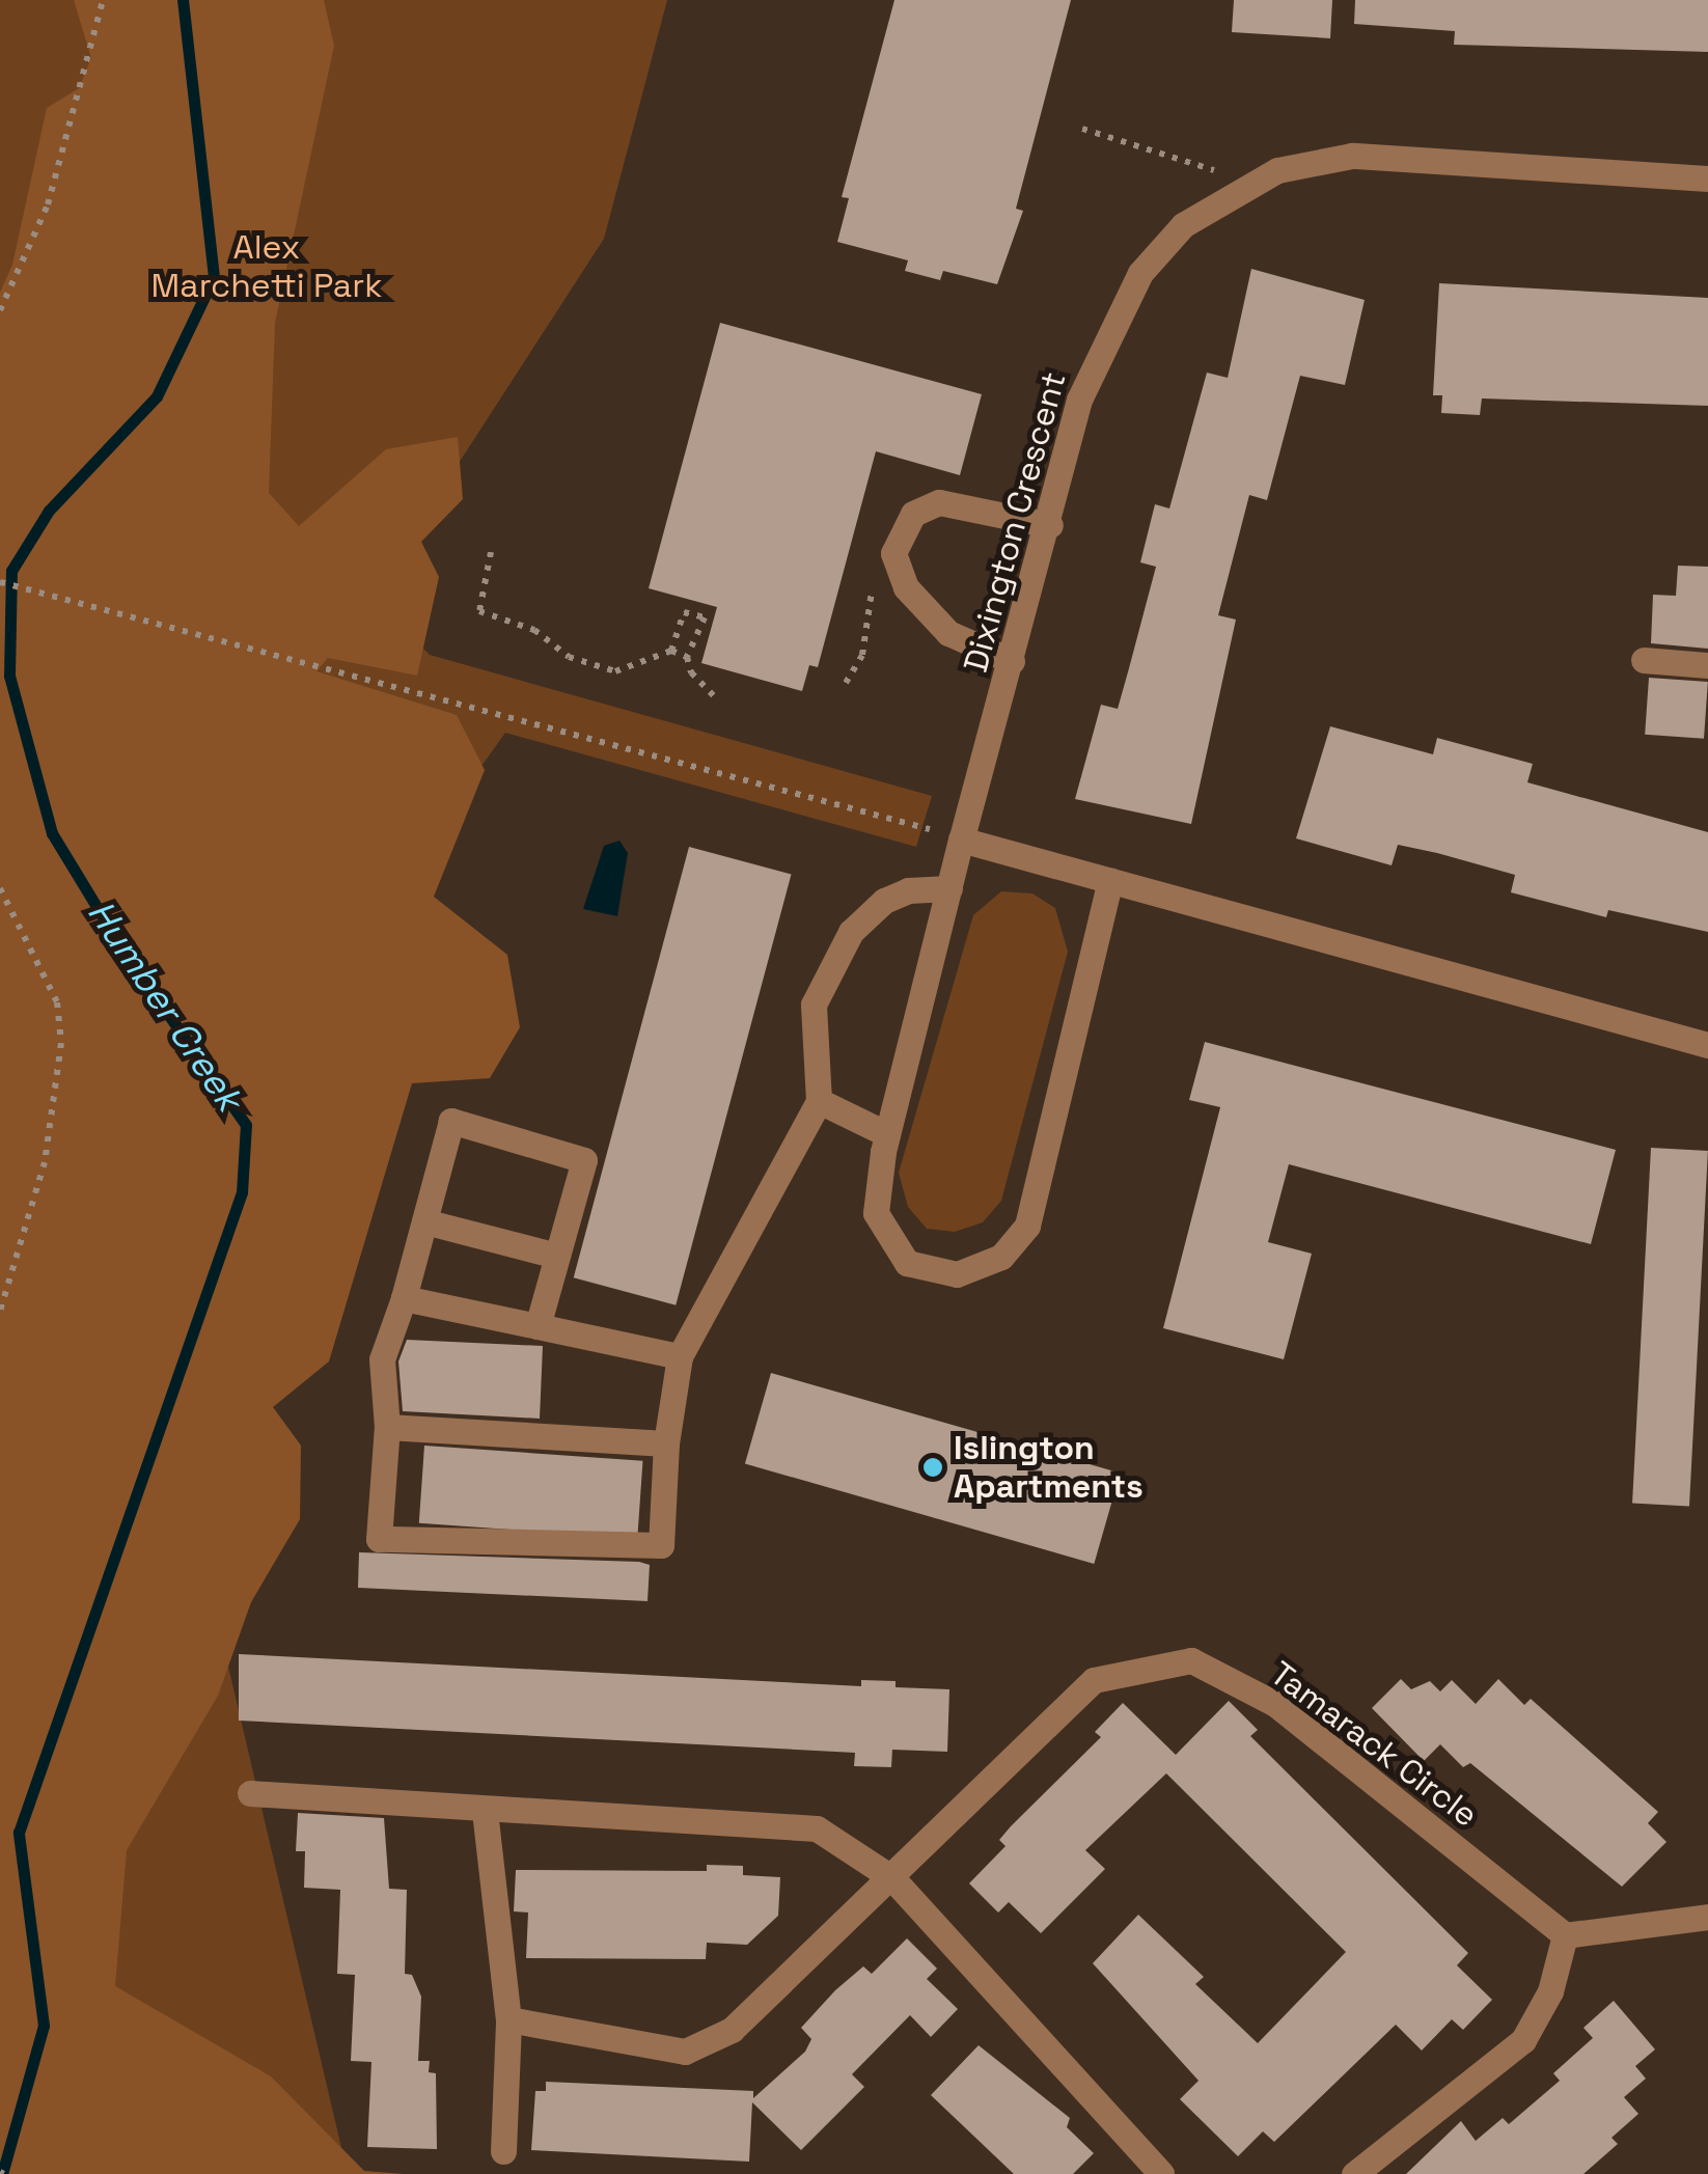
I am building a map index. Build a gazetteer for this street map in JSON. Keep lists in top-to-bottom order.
{
  "streets": {
    "street": ["Dixington Crescent", "Tamarack Circle"]
  },
  "water": ["Humber Creek"],
  "parks": ["Alex Marchetti Park"],
  "places": ["Islington Apartments"]
}
